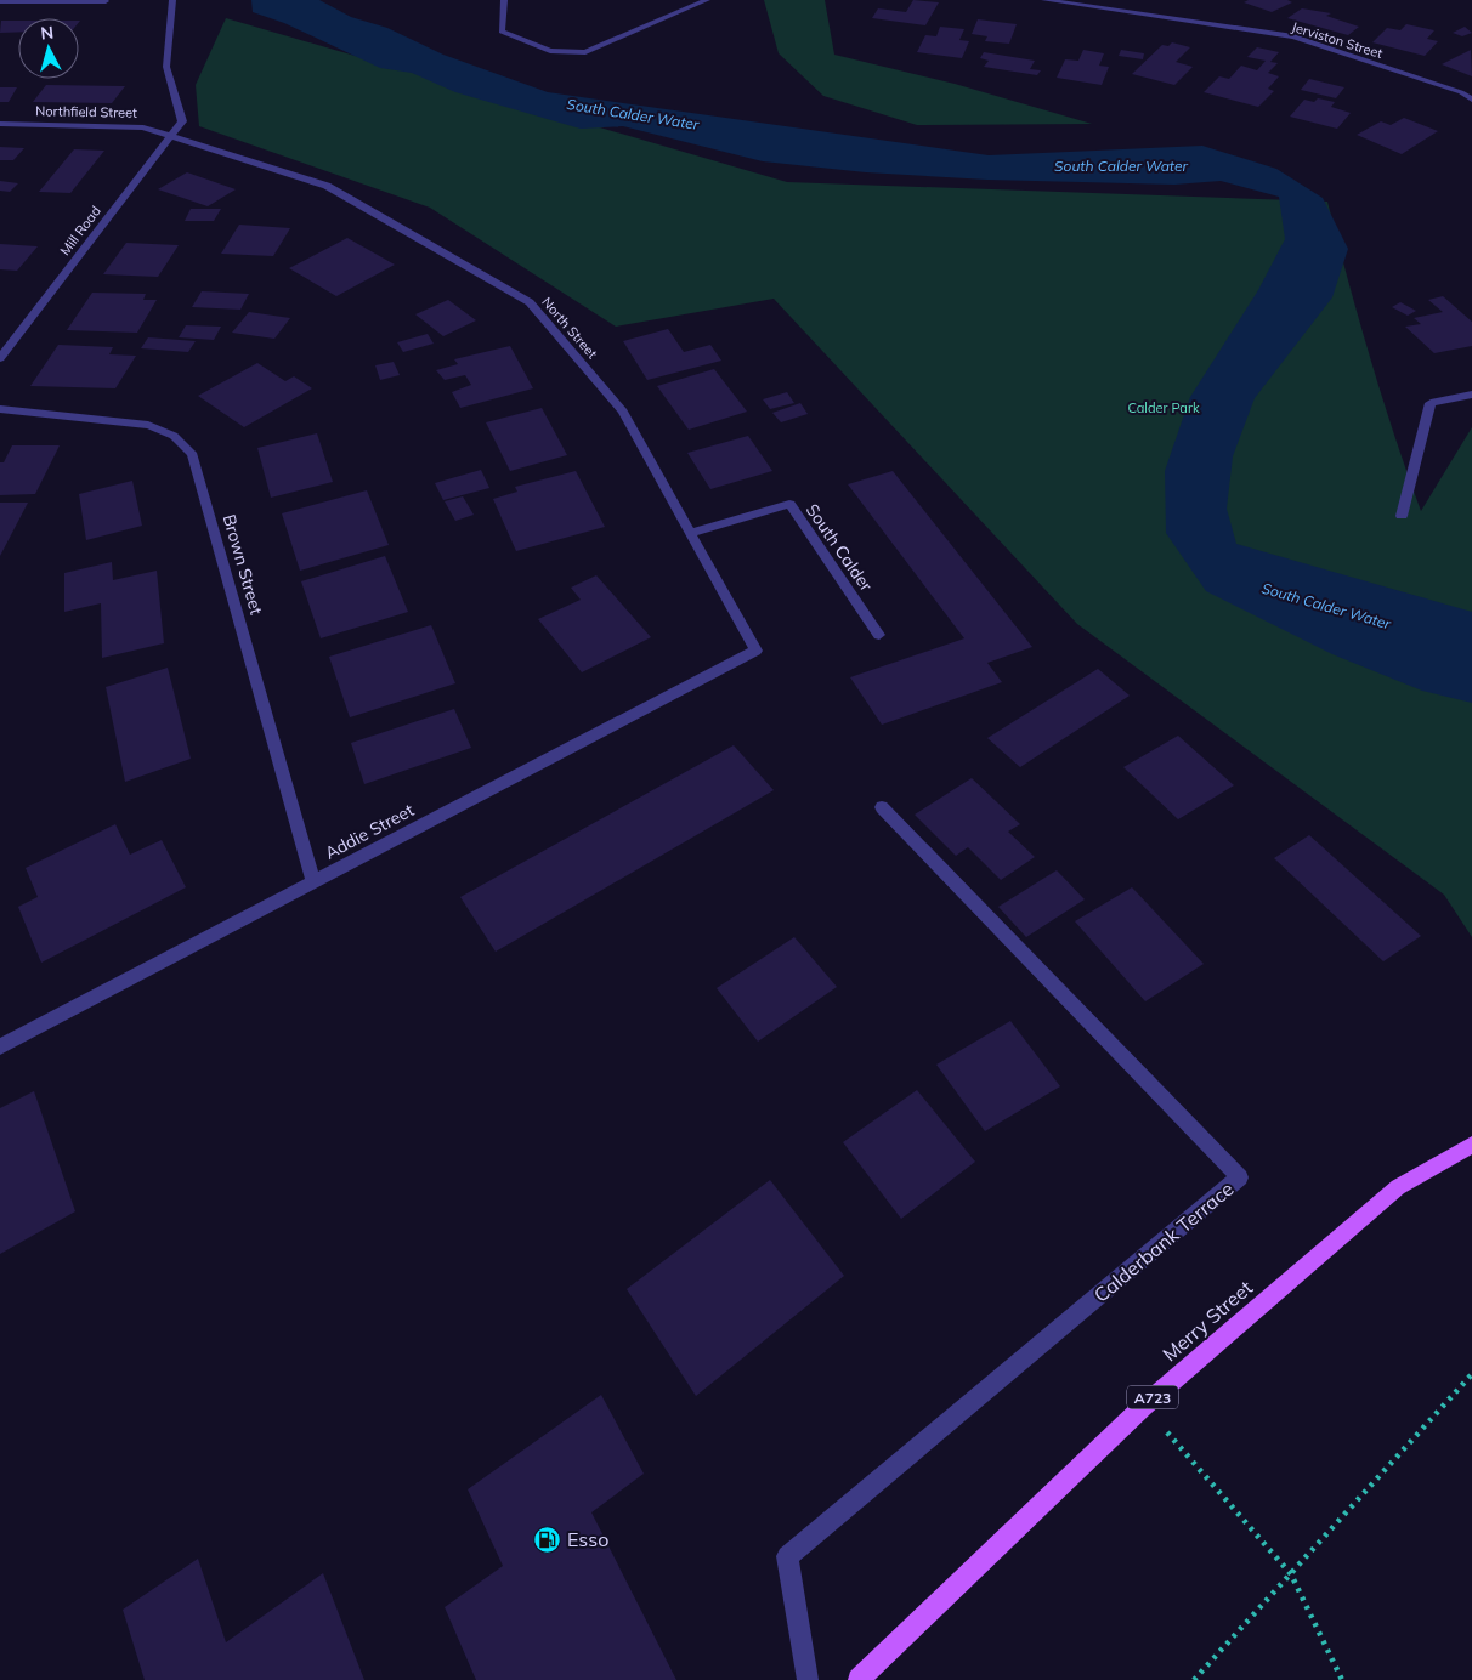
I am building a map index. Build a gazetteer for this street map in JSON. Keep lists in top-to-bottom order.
{
  "streets": {
    "main road": ["Merry Street", "A723"],
    "street": [
      "Jerviston Street",
      "Northfield Street",
      "Mill Road",
      "North Street",
      "South Calder",
      "Brown Street",
      "Addie Street",
      "Calderbank Terrace"
    ]
  },
  "crossings": [
    ["Northfield Street", "Mill Road"],
    ["Northfield Street", "North Street"],
    ["Mill Road", "North Street"],
    ["North Street", "South Calder"],
    ["North Street", "Addie Street"],
    ["Brown Street", "Addie Street"]
  ],
  "water": ["South Calder Water"],
  "parks": ["Calder Park"],
  "places": {
    "fuel station": ["Esso"]
  },
  "north": "top"
}
